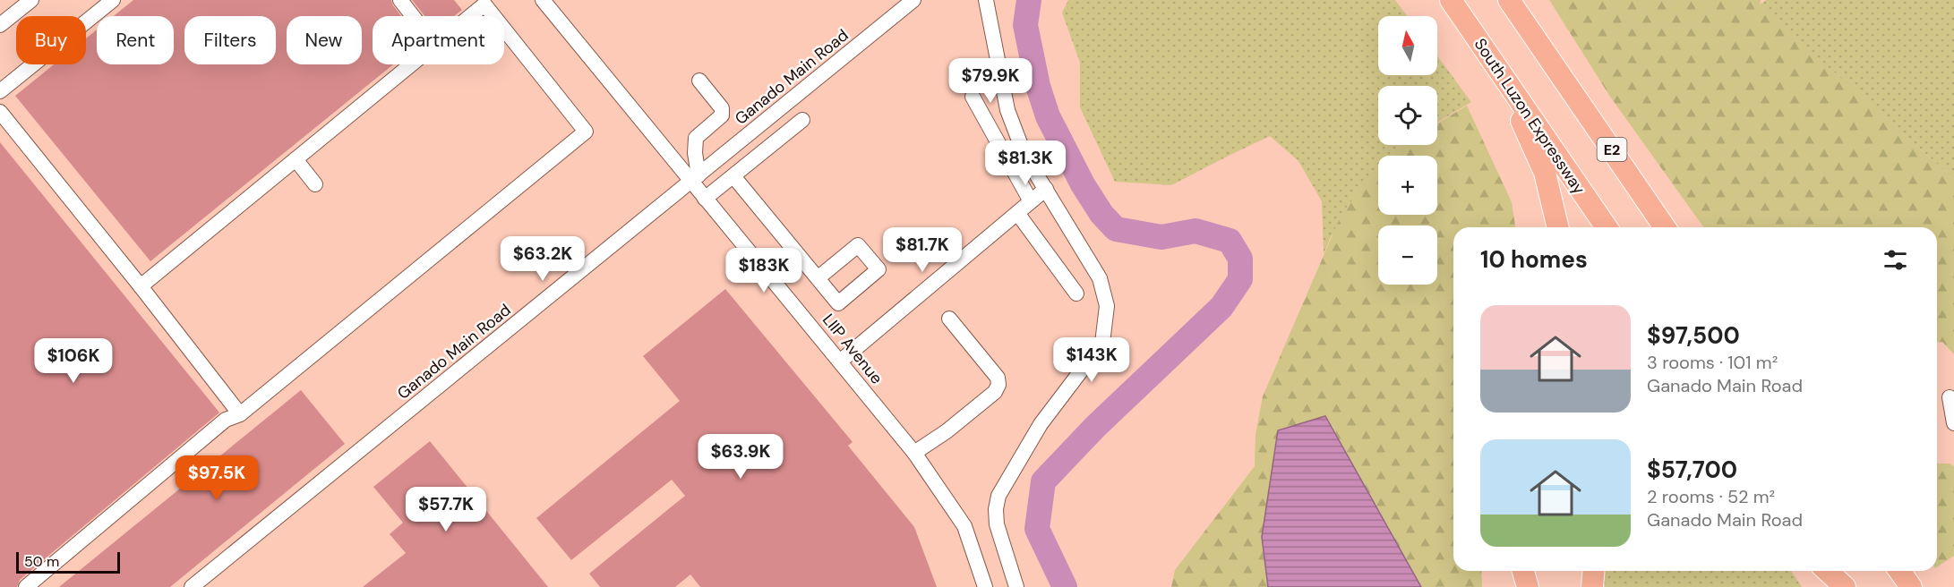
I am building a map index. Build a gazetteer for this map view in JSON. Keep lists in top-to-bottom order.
{
  "streets": {
    "highway": ["South Luzon Expressway", "E2"],
    "street": ["Ganado Main Road", "LIIP Avenue"]
  },
  "crossings": [
    ["Ganado Main Road", "LIIP Avenue"]
  ],
  "scale_bar": "50 m",
  "north": "top",
  "page": {
    "map_buttons": ["+", "−"],
    "chip": [
      "Buy",
      "Rent",
      "Filters",
      "New",
      "Apartment"
    ],
    "price": [
      "$79.9K",
      "$81.3K",
      "$81.7K",
      "$63.2K",
      "$183K",
      "$143K",
      "$106K",
      "$63.9K",
      "$97.5K",
      "$57.7K"
    ],
    "heading": "10 homes",
    "list": [
      {
        "name": "$97,500",
        "note": "3 rooms · 101 m² · Ganado Main Road"
      },
      {
        "name": "$57,700",
        "note": "2 rooms · 52 m² · Ganado Main Road"
      }
    ],
    "scale": "50 m"
  }
}
